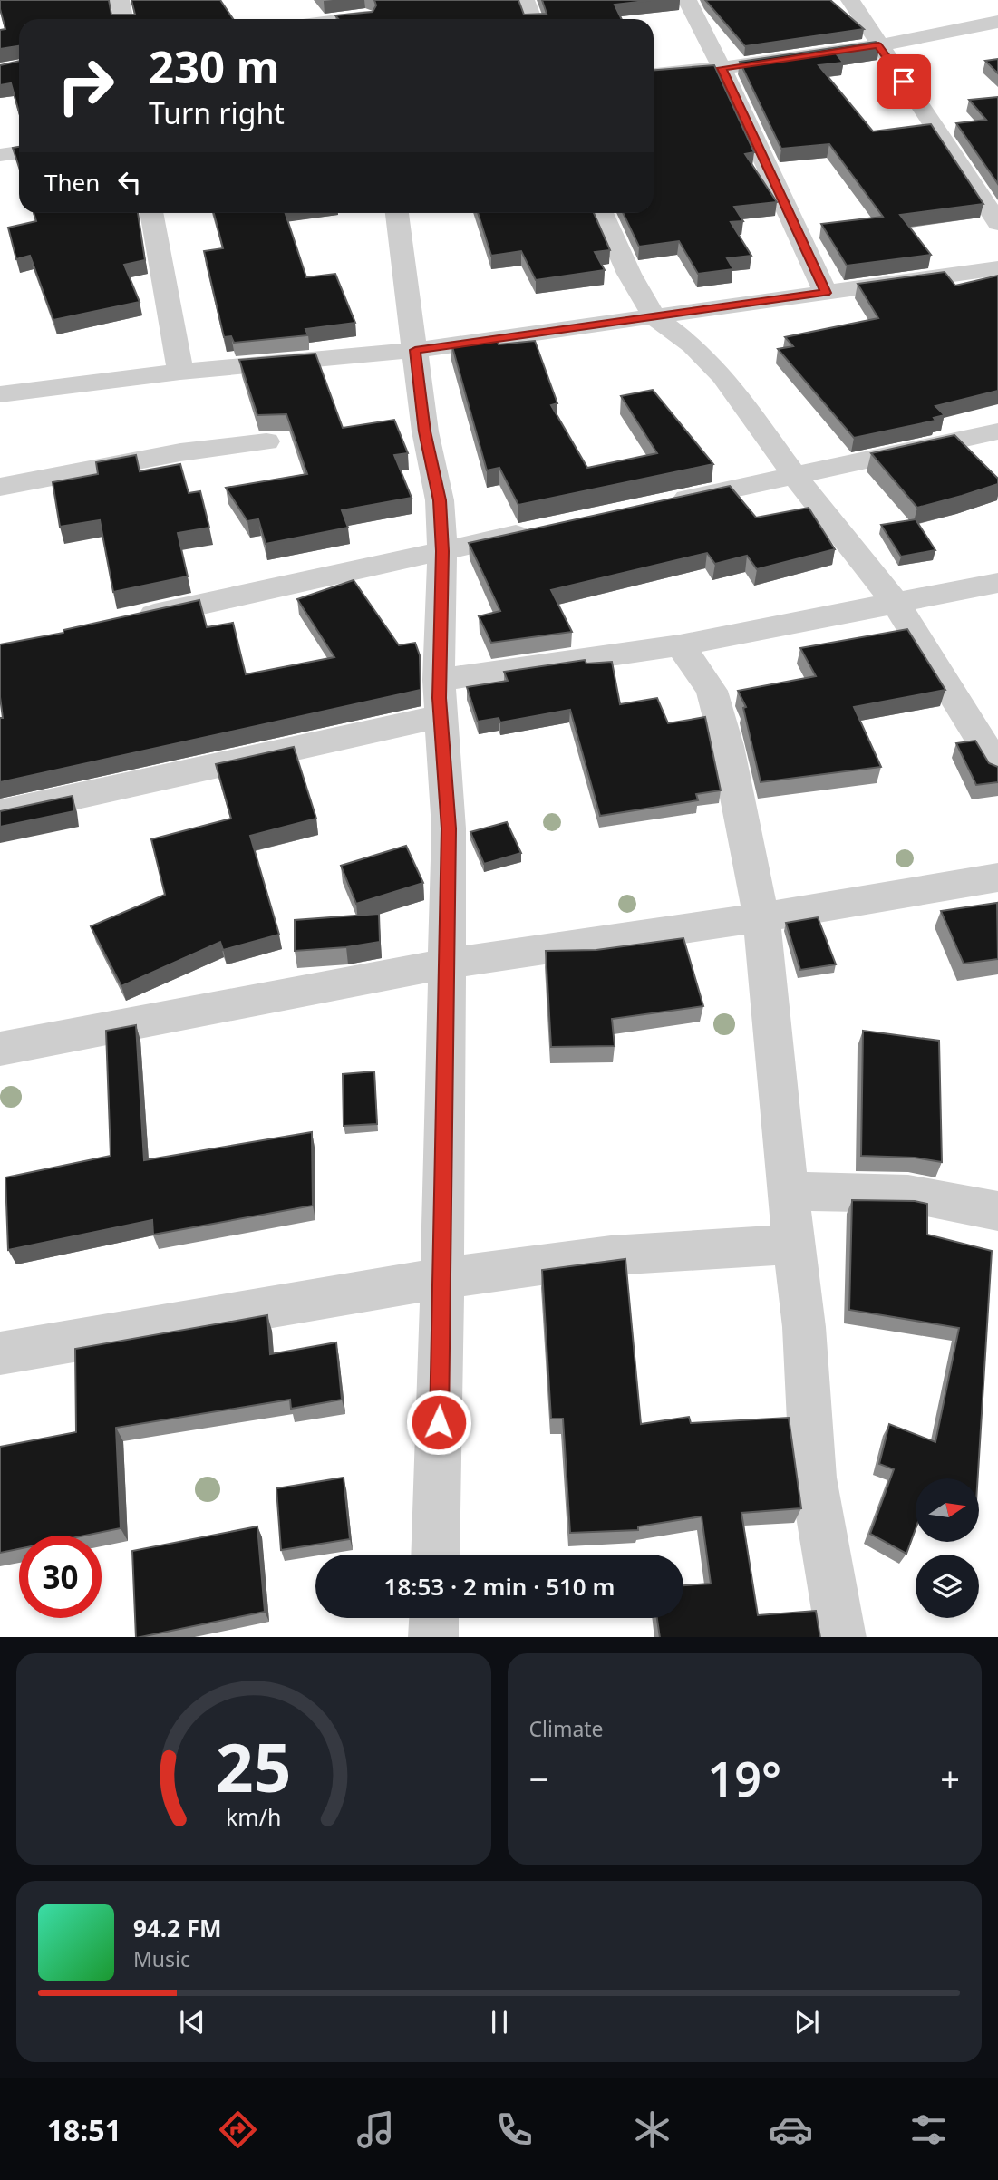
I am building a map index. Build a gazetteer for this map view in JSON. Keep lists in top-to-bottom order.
{
  "north": "right",
  "page": {
    "turn": ["230 m", "Turn right"],
    "then": "Then",
    "limit": "30",
    "trip": "18:53 · 2 min · 510 m",
    "tile": "Climate",
    "heat": ["−", "19°", "+"],
    "song": ["94.2 FM", "Music"],
    "tabs": "18:51",
    "gauge": ["25", "km/h"]
  }
}
